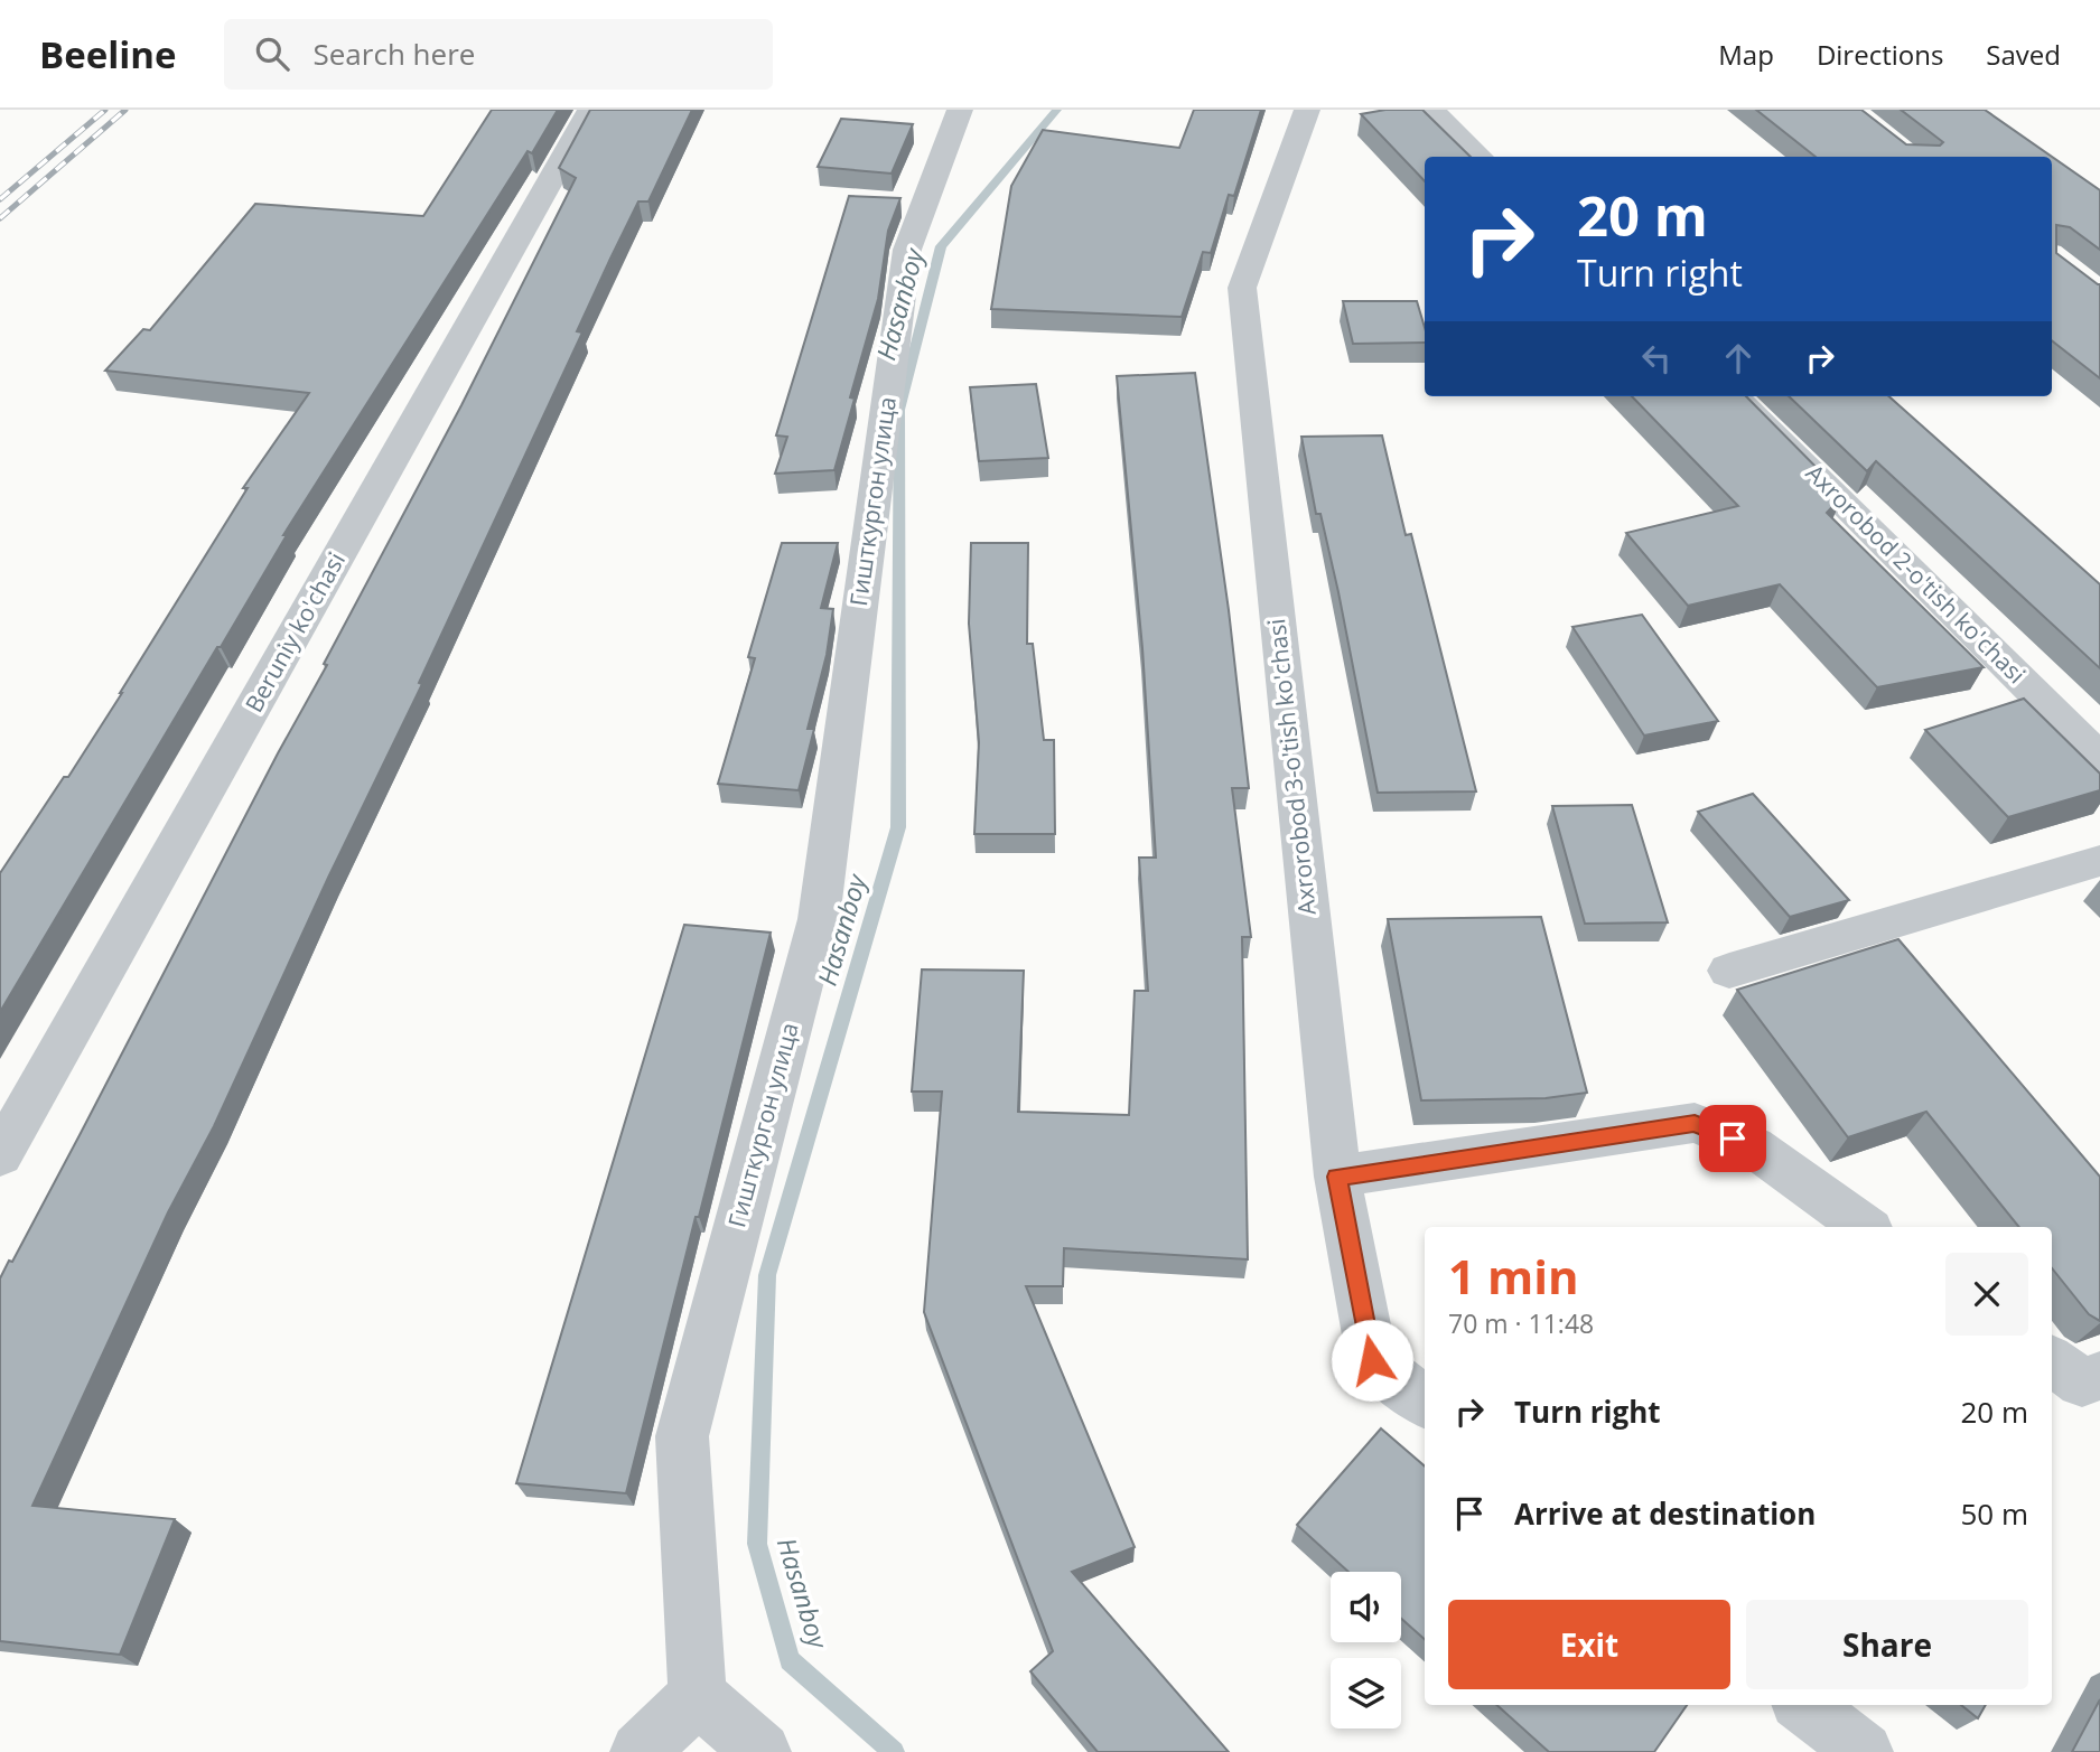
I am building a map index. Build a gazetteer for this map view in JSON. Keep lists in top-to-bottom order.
{
  "streets": {
    "street": [
      "Гишткургон улица",
      "Axrorobod 2-o'tish ko'chasi",
      "Beruniy ko'chasi",
      "Axrorobod 3-o'tish ko'chasi"
    ]
  },
  "water": ["Hasanboy"],
  "page": {
    "header": "Beeline",
    "search": "Search here",
    "nav": ["Map", "Directions", "Saved"],
    "turn": ["20 m", "Turn right"],
    "heading": ["1 min", "70 m · 11:48"],
    "list": [
      {
        "name": "Turn right",
        "value": "20 m"
      },
      {
        "name": "Arrive at destination",
        "value": "50 m"
      }
    ],
    "buttons": ["Exit", "Share"]
  }
}
